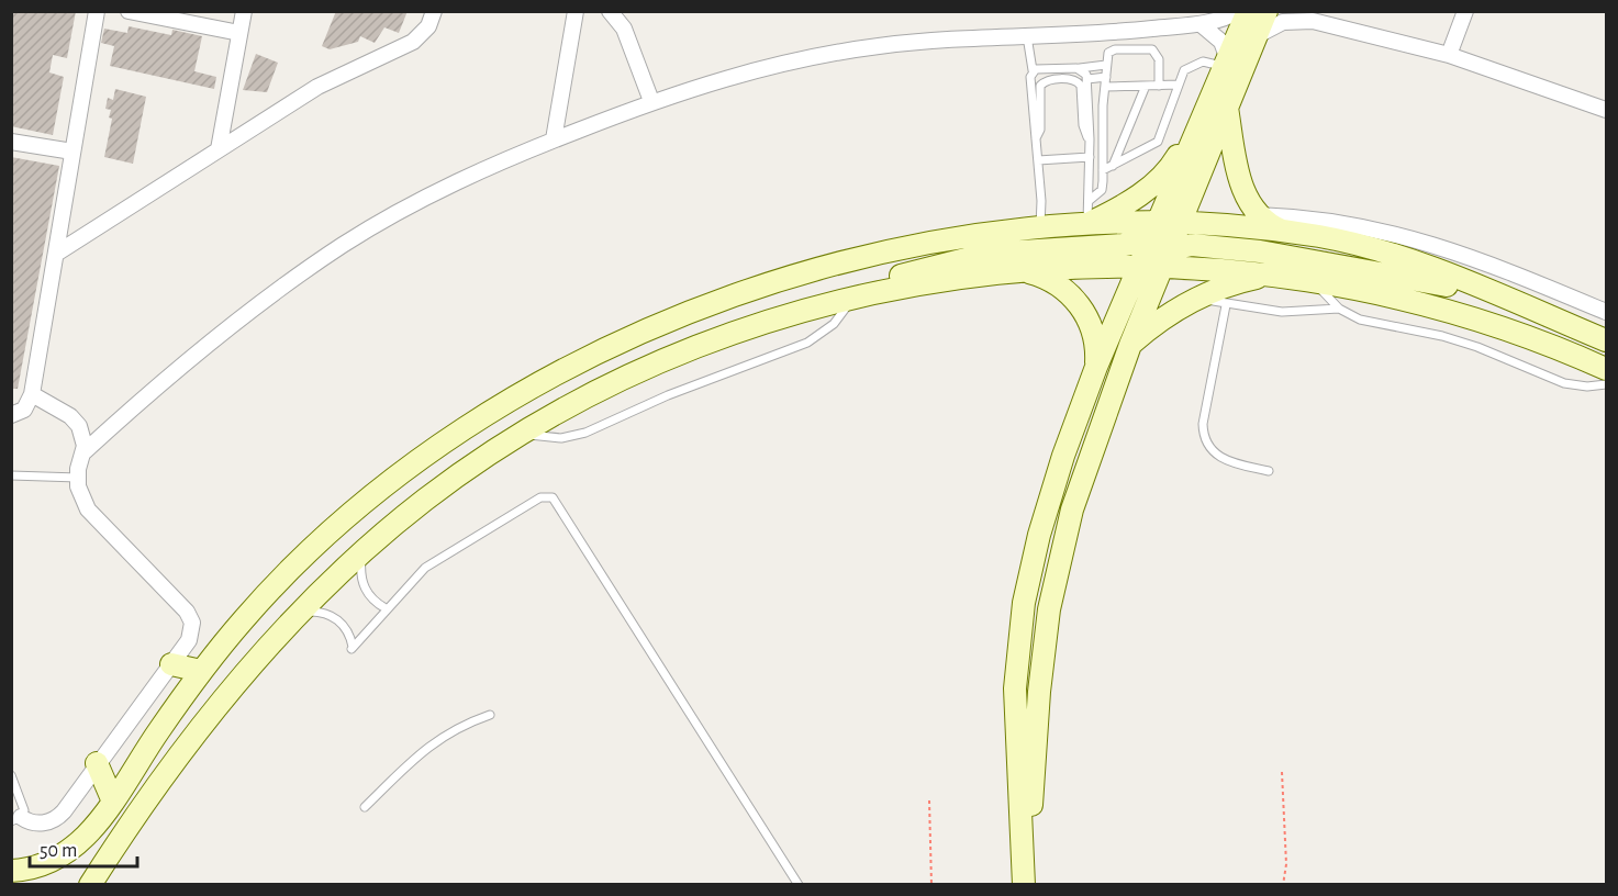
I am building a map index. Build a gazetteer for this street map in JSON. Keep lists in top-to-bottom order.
{
  "scale_bar": "50 m"
}
